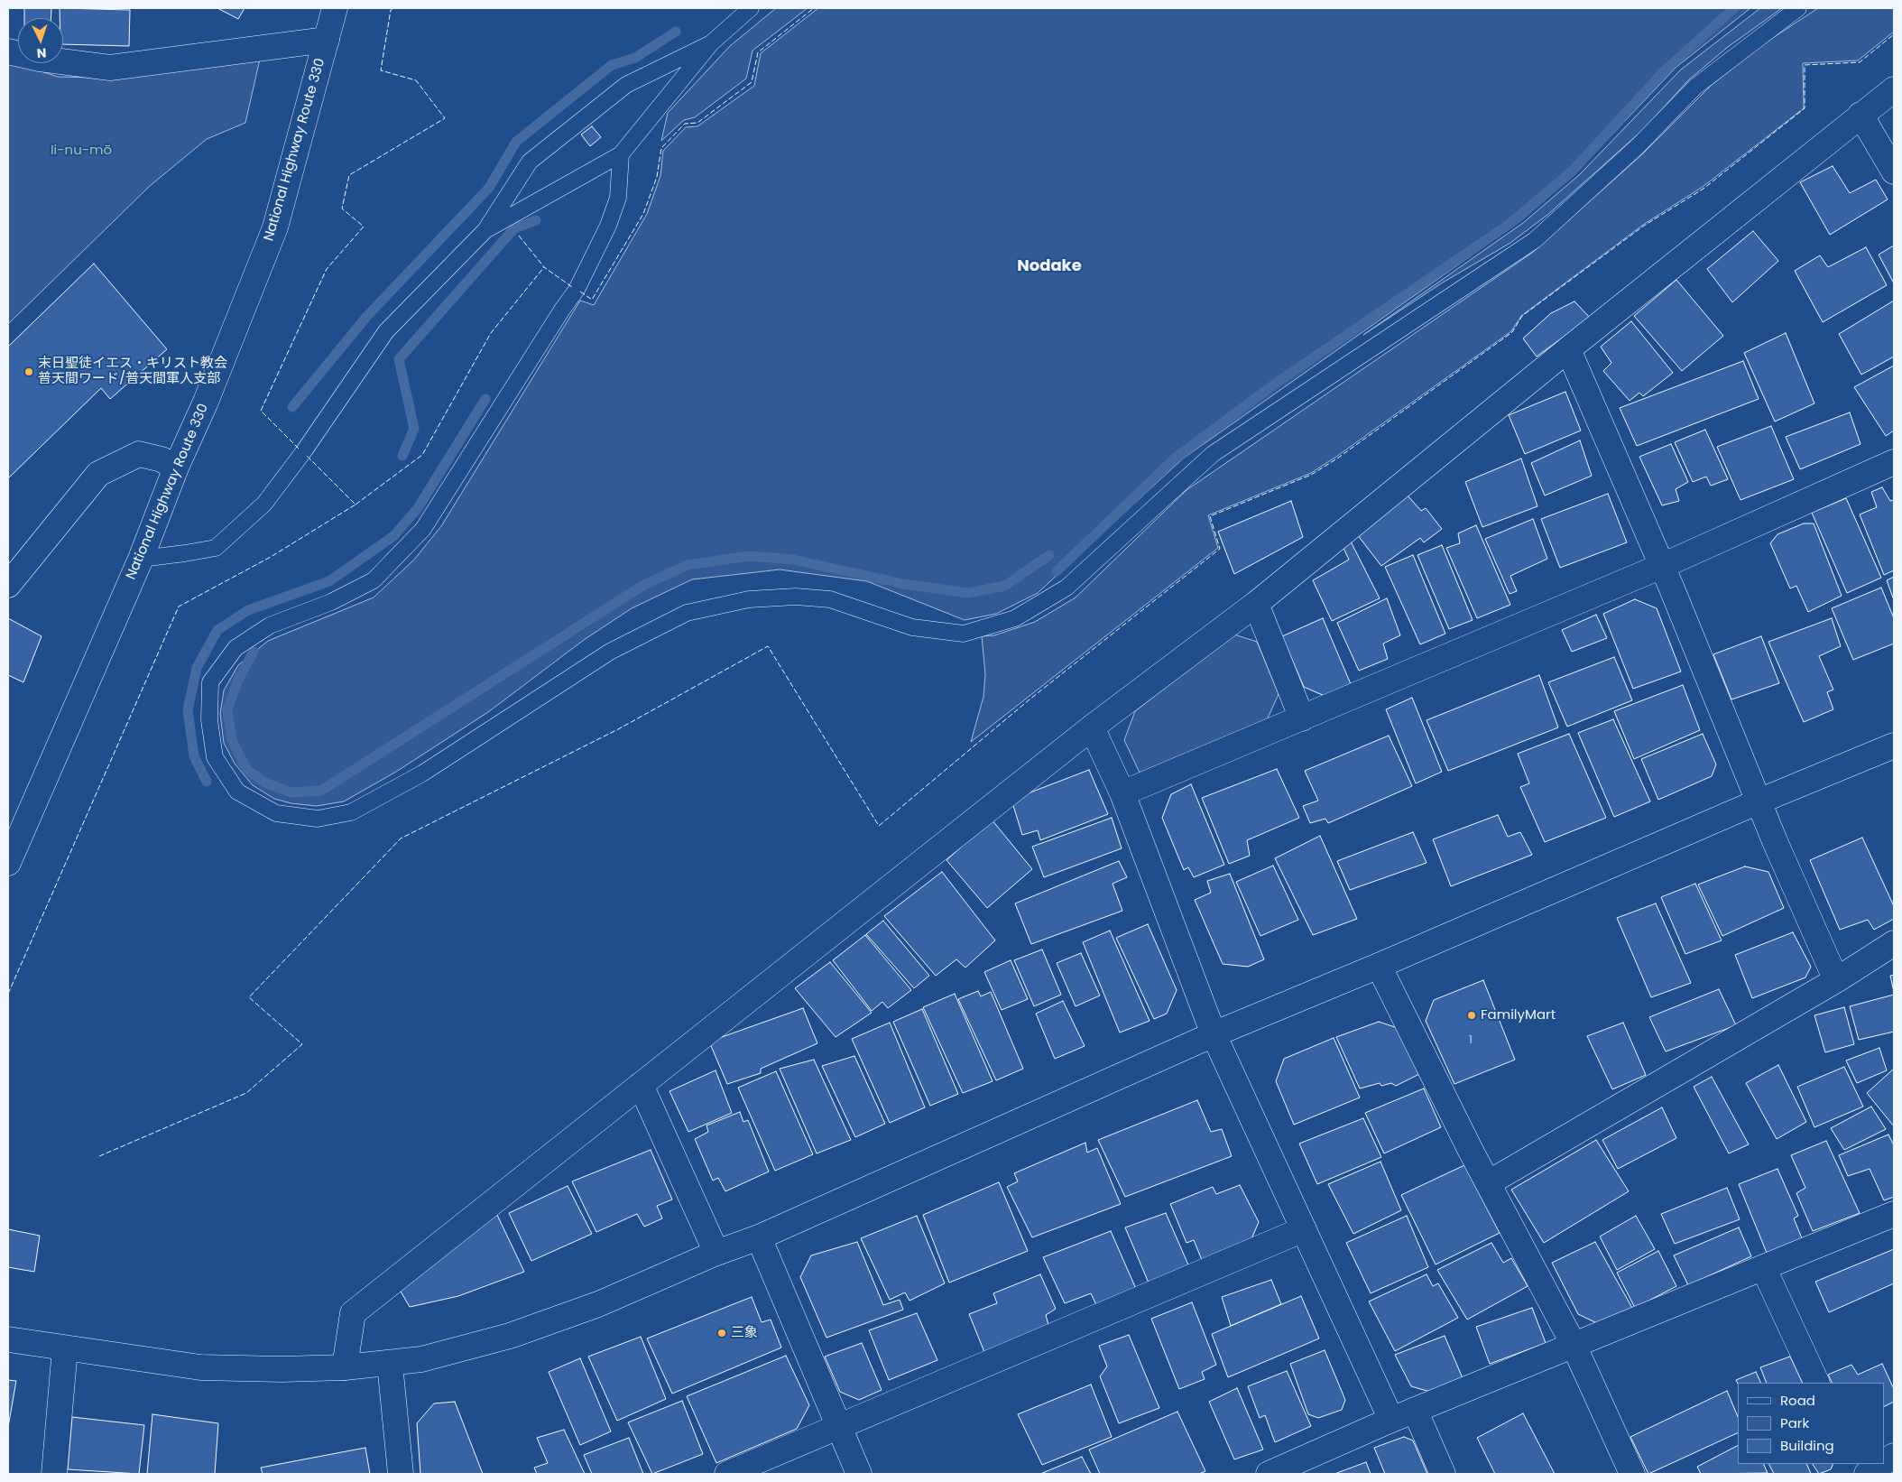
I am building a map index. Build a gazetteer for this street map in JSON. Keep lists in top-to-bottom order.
{
  "streets": {
    "main road": ["National Highway Route 330"]
  },
  "districts": ["Nodake"],
  "parks": ["Ii-nu-mō"],
  "places": ["末日聖徒イエス・キリスト教会 普天間ワード/普天間軍人支部", "FamilyMart", "三象"],
  "house_numbers": ["1"],
  "legend": ["Road", "Park", "Building"],
  "north": "bottom"
}
